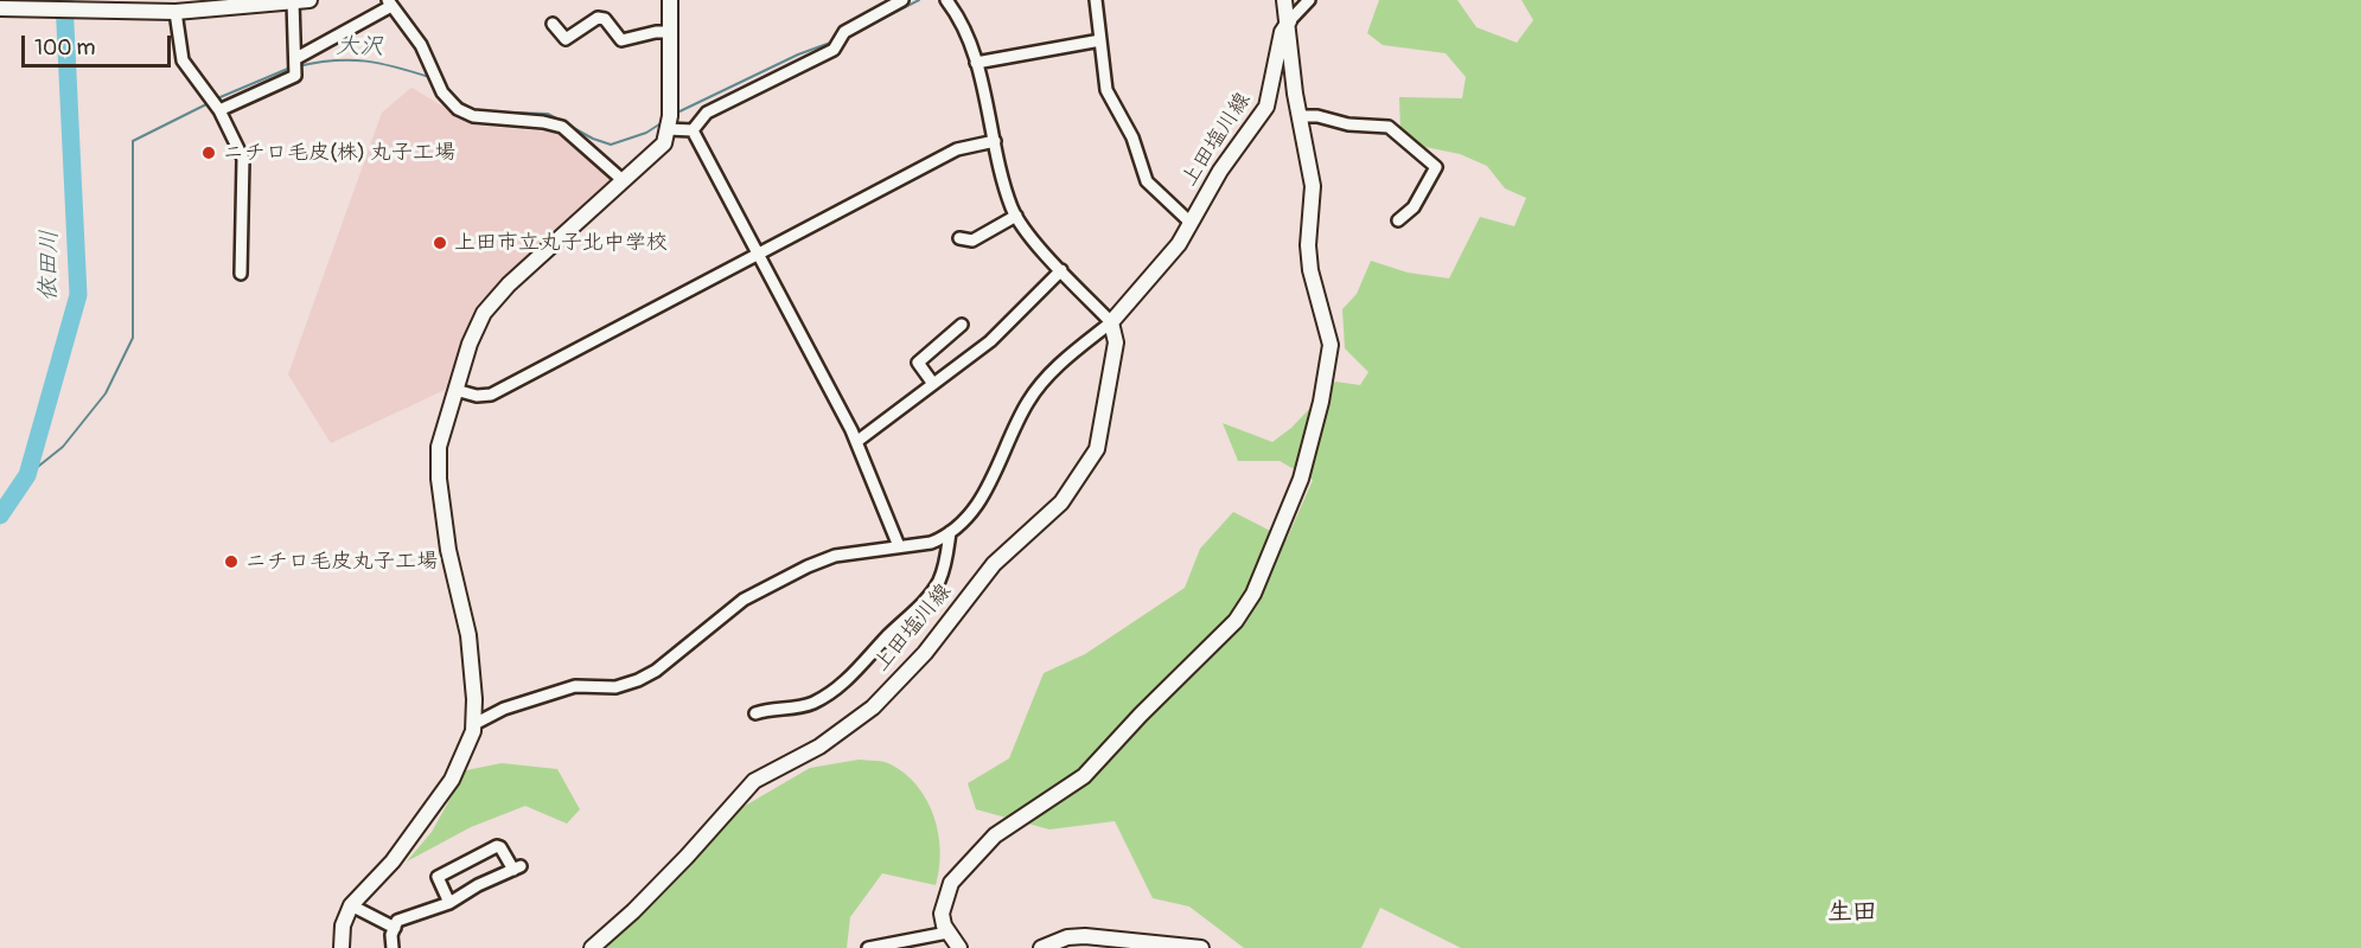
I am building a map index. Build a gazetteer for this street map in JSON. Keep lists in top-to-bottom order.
{
  "streets": {
    "main road": ["上田塩川線"]
  },
  "districts": ["生田"],
  "water": ["大沢", "依田川"],
  "places": ["ニチロ毛皮(株) 丸子工場", "上田市立丸子北中学校", "ニチロ毛皮丸子工場"],
  "scale_bar": "100 m"
}
